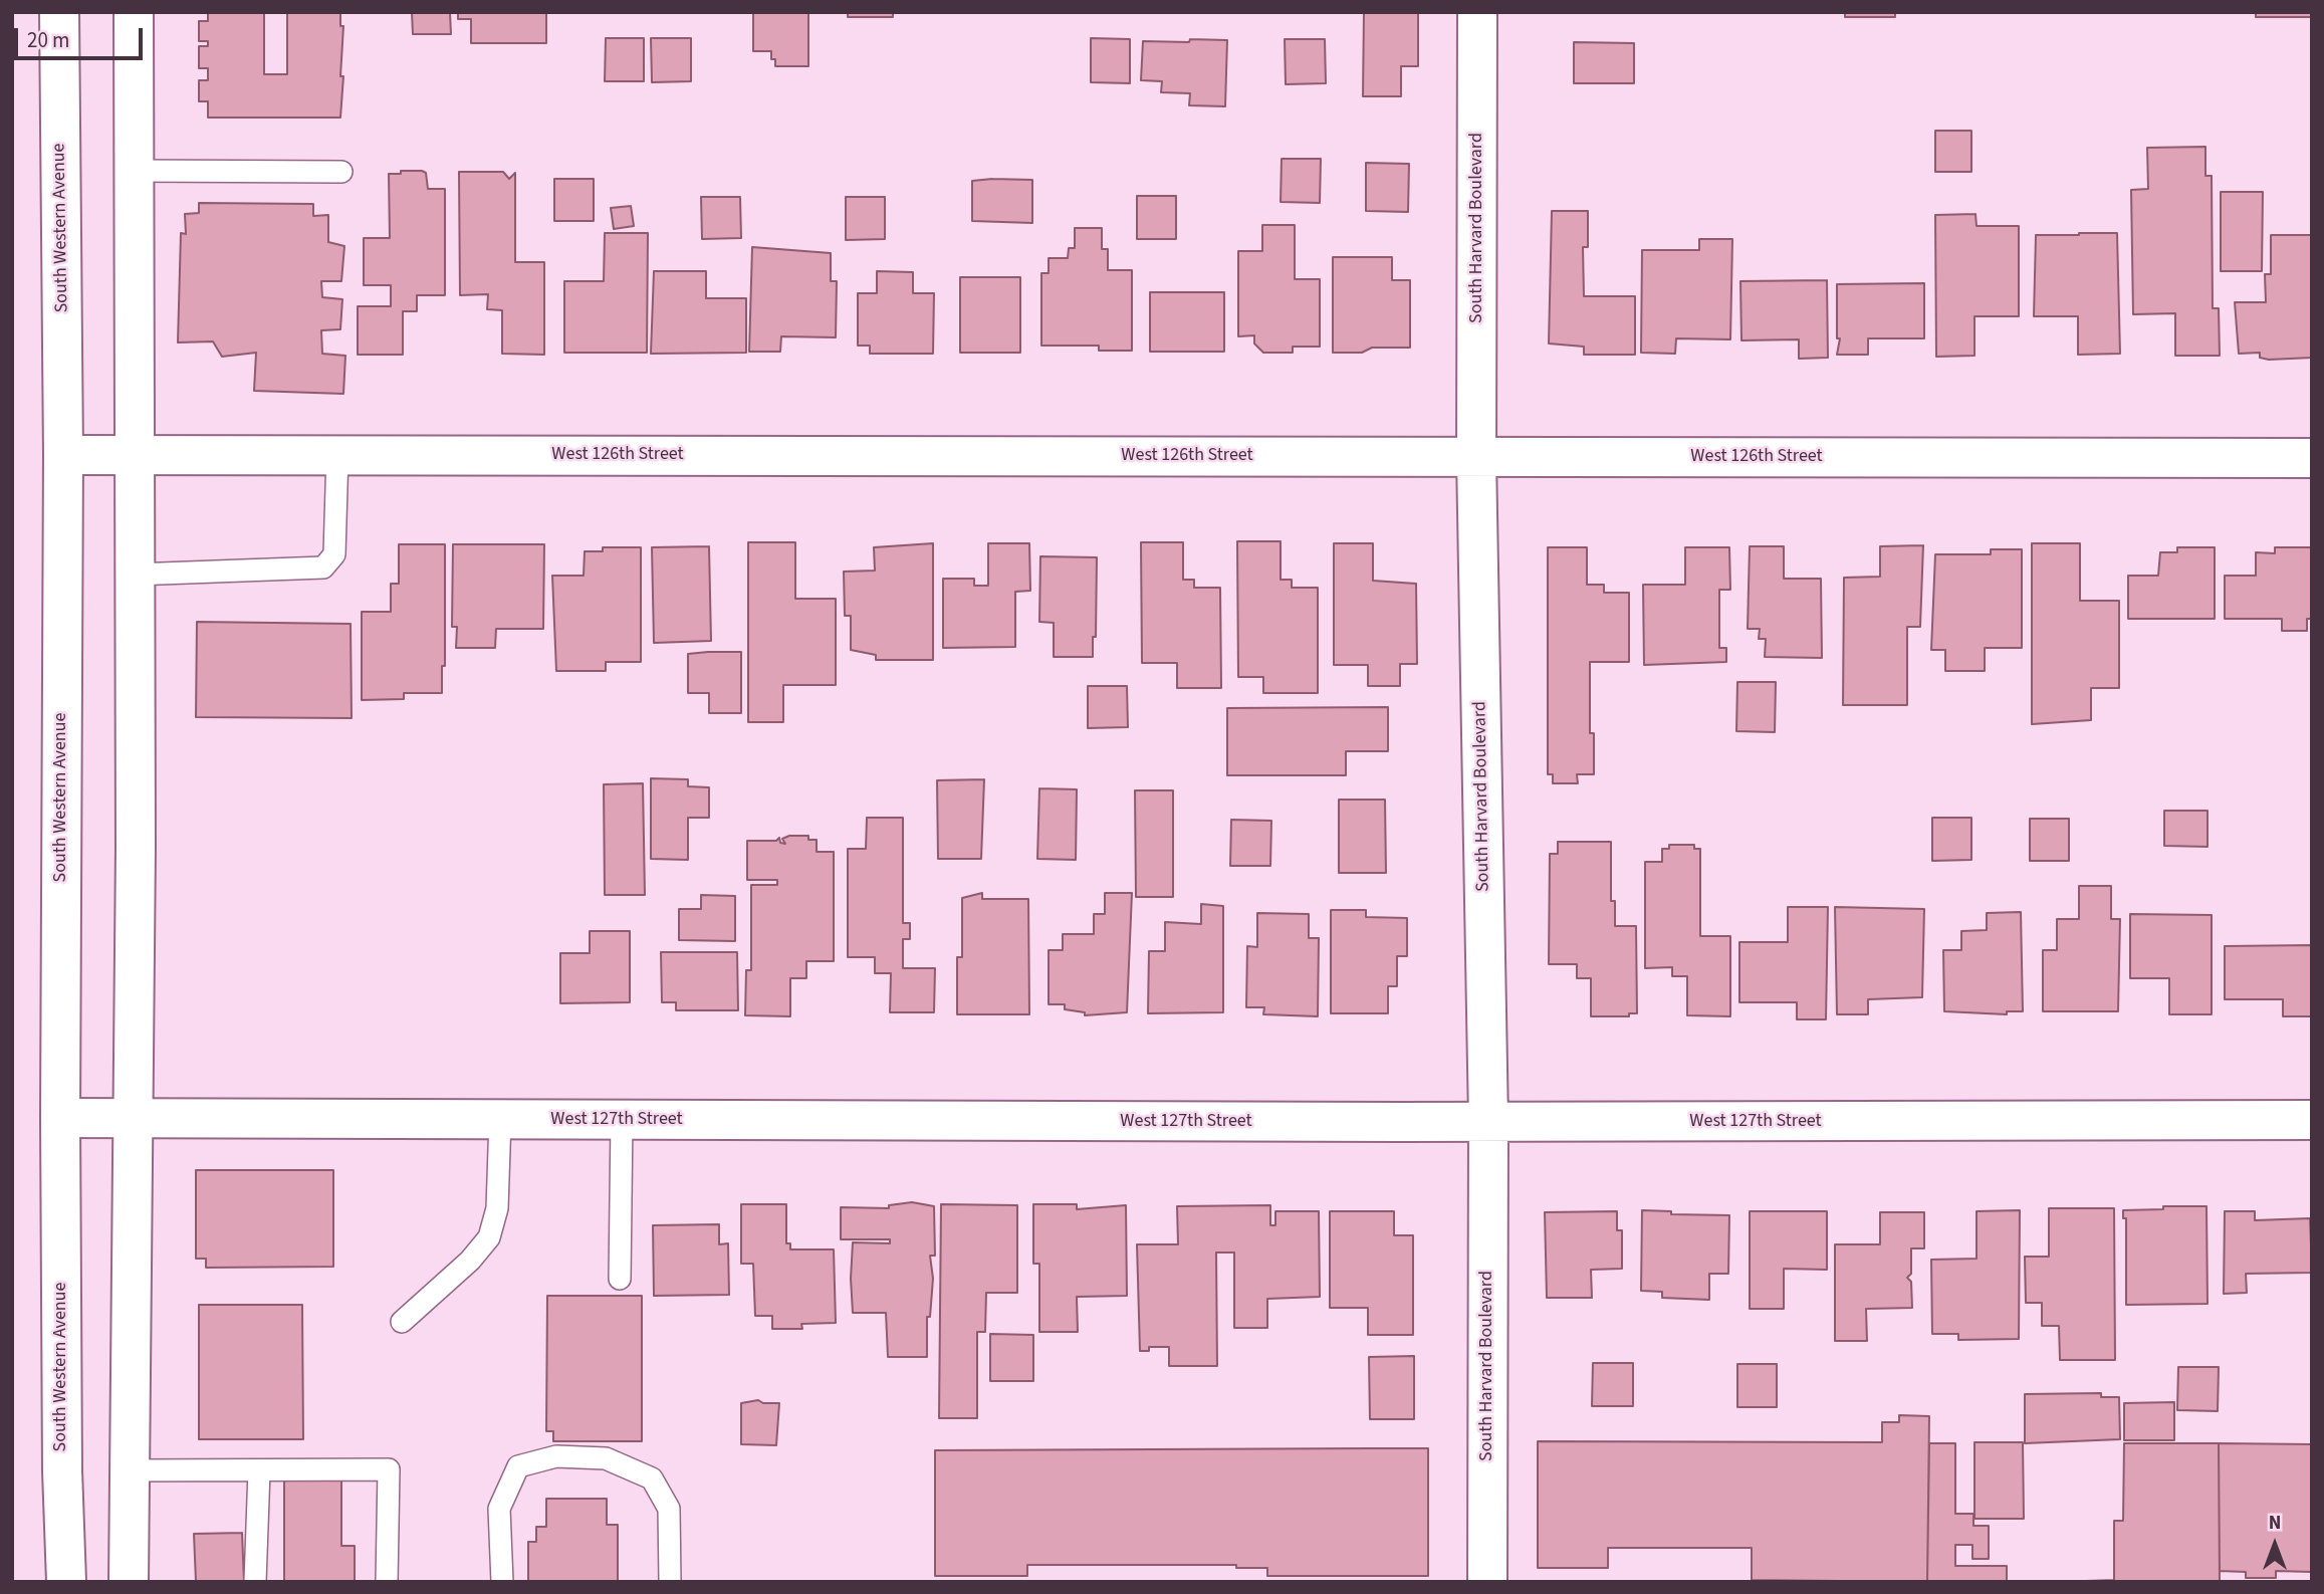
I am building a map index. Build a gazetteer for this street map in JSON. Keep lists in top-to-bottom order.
{
  "streets": {
    "street": [
      "South Western Avenue",
      "South Harvard Boulevard",
      "West 126th Street",
      "West 127th Street"
    ]
  },
  "crossings": [
    ["South Western Avenue", "West 126th Street"],
    ["South Western Avenue", "West 127th Street"],
    ["South Harvard Boulevard", "West 126th Street"],
    ["South Harvard Boulevard", "West 127th Street"]
  ],
  "scale_bar": "20 m",
  "north": "top"
}
